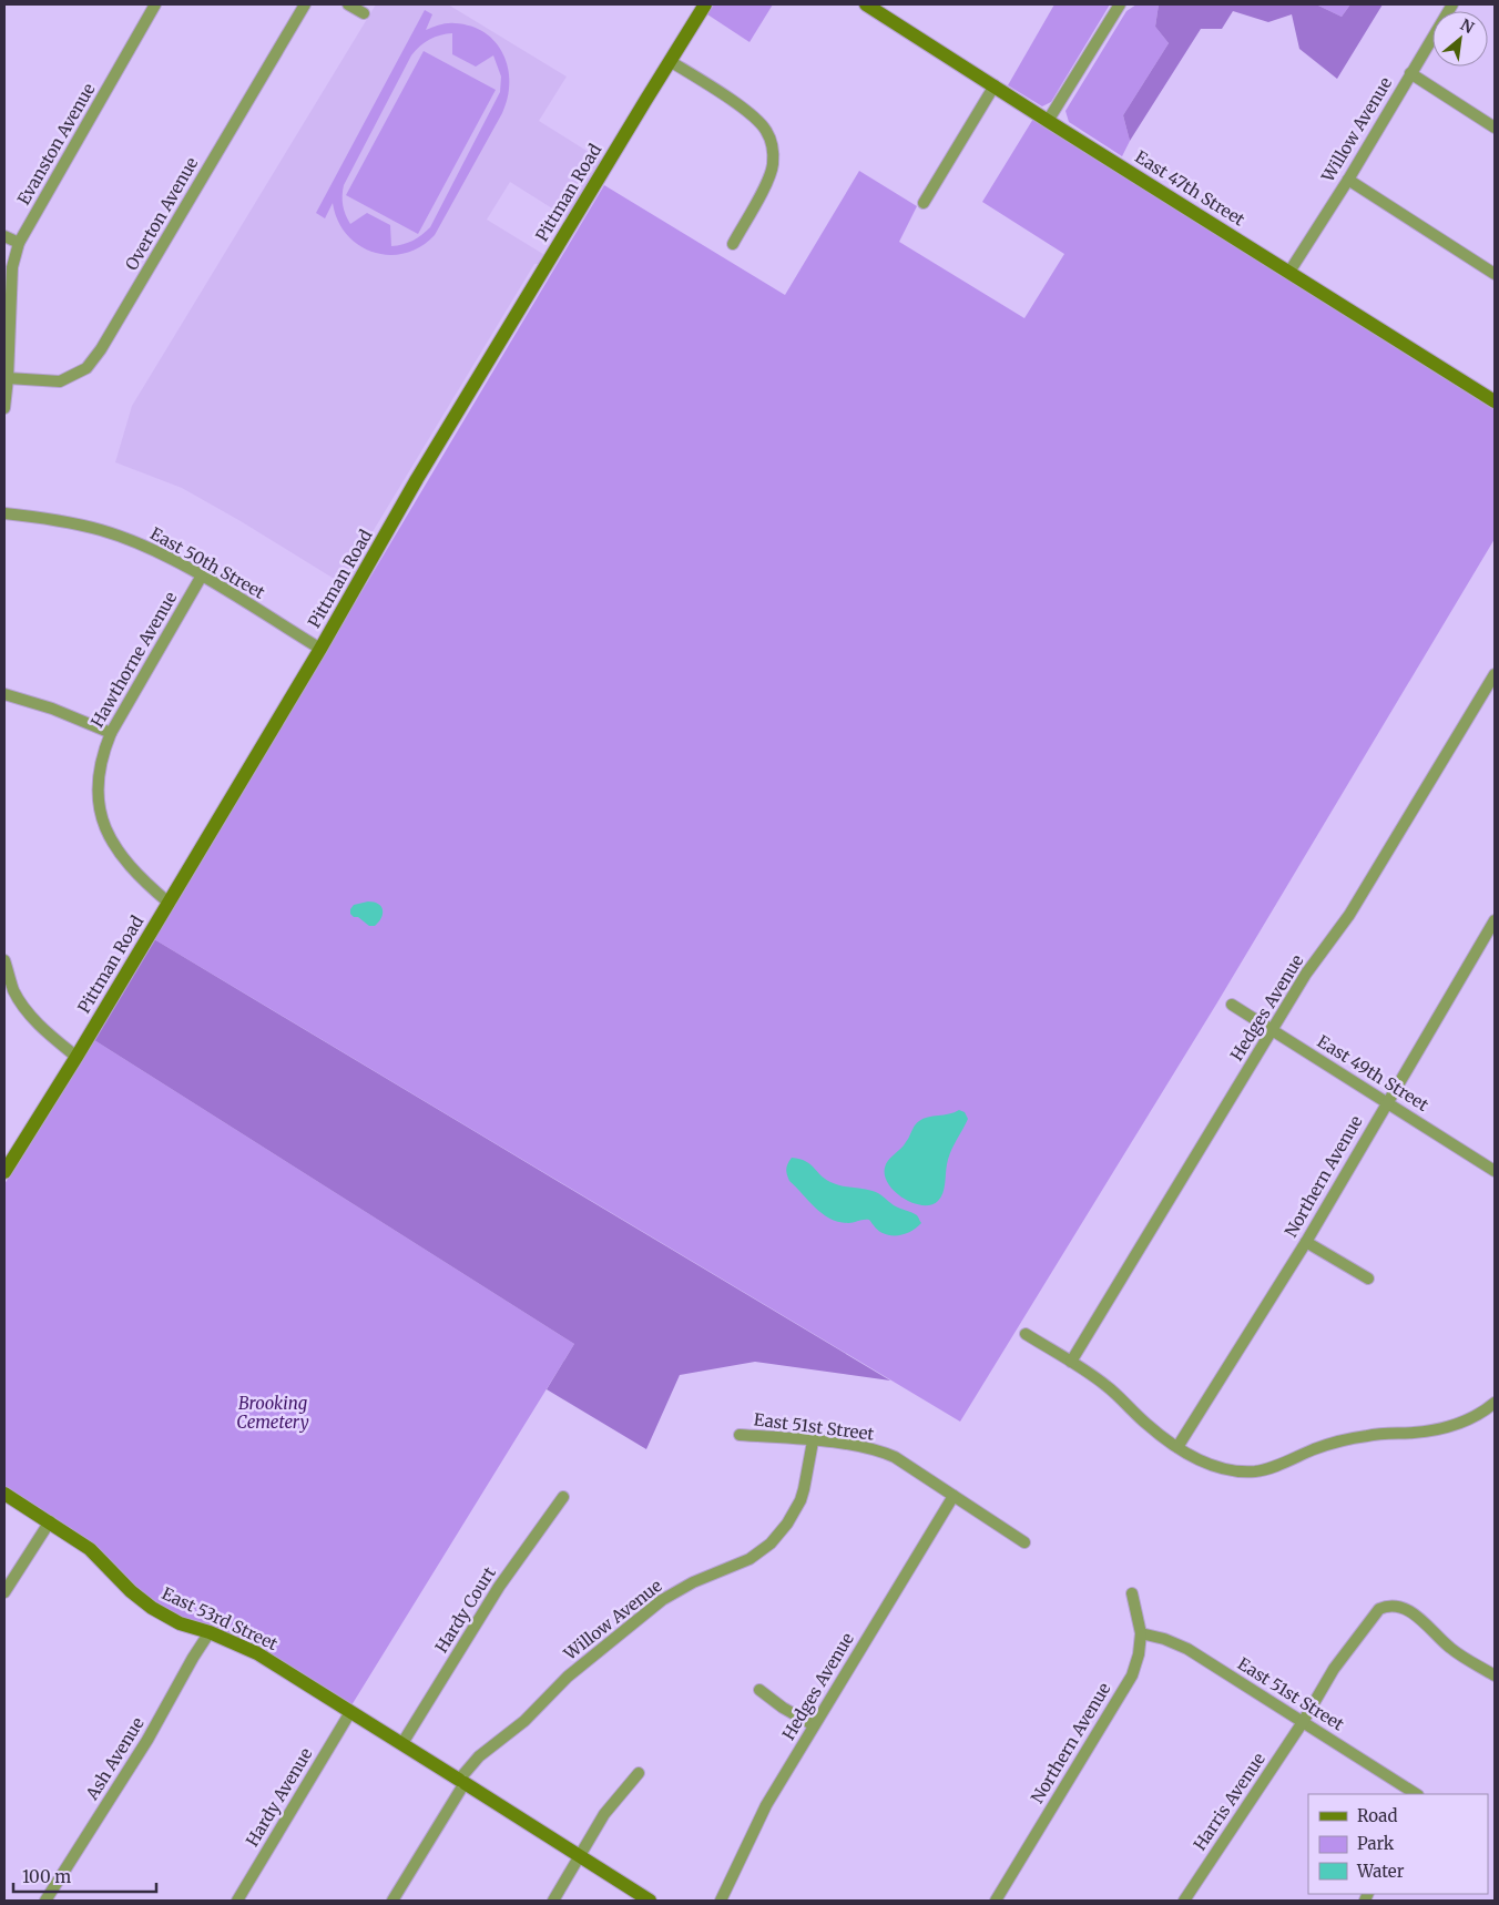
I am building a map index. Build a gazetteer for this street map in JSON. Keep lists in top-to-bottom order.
{
  "streets": {
    "street": [
      "Willow Avenue",
      "Evanston Avenue",
      "East 47th Street",
      "Pittman Road",
      "Overton Avenue",
      "East 50th Street",
      "Hawthorne Avenue",
      "Hedges Avenue",
      "East 49th Street",
      "Northern Avenue",
      "East 51st Street",
      "Hardy Court",
      "East 53rd Street",
      "Ash Avenue",
      "Hardy Avenue",
      "Harris Avenue"
    ]
  },
  "crossings": [
    ["Willow Avenue", "East 47th Street"],
    ["Willow Avenue", "East 51st Street"],
    ["Willow Avenue", "East 53rd Street"],
    ["Evanston Avenue", "Overton Avenue"],
    ["Pittman Road", "East 50th Street"],
    ["Pittman Road", "Hawthorne Avenue"],
    ["East 50th Street", "Hawthorne Avenue"],
    ["Hedges Avenue", "East 49th Street"],
    ["Hedges Avenue", "East 51st Street"],
    ["East 49th Street", "Northern Avenue"],
    ["Northern Avenue", "East 51st Street"],
    ["East 51st Street", "Harris Avenue"],
    ["Hardy Court", "East 53rd Street"],
    ["East 53rd Street", "Ash Avenue"],
    ["East 53rd Street", "Hardy Avenue"]
  ],
  "parks": ["Brooking Cemetery"],
  "legend": ["Road", "Park", "Water"],
  "scale_bar": "100 m",
  "north": "top right"
}
